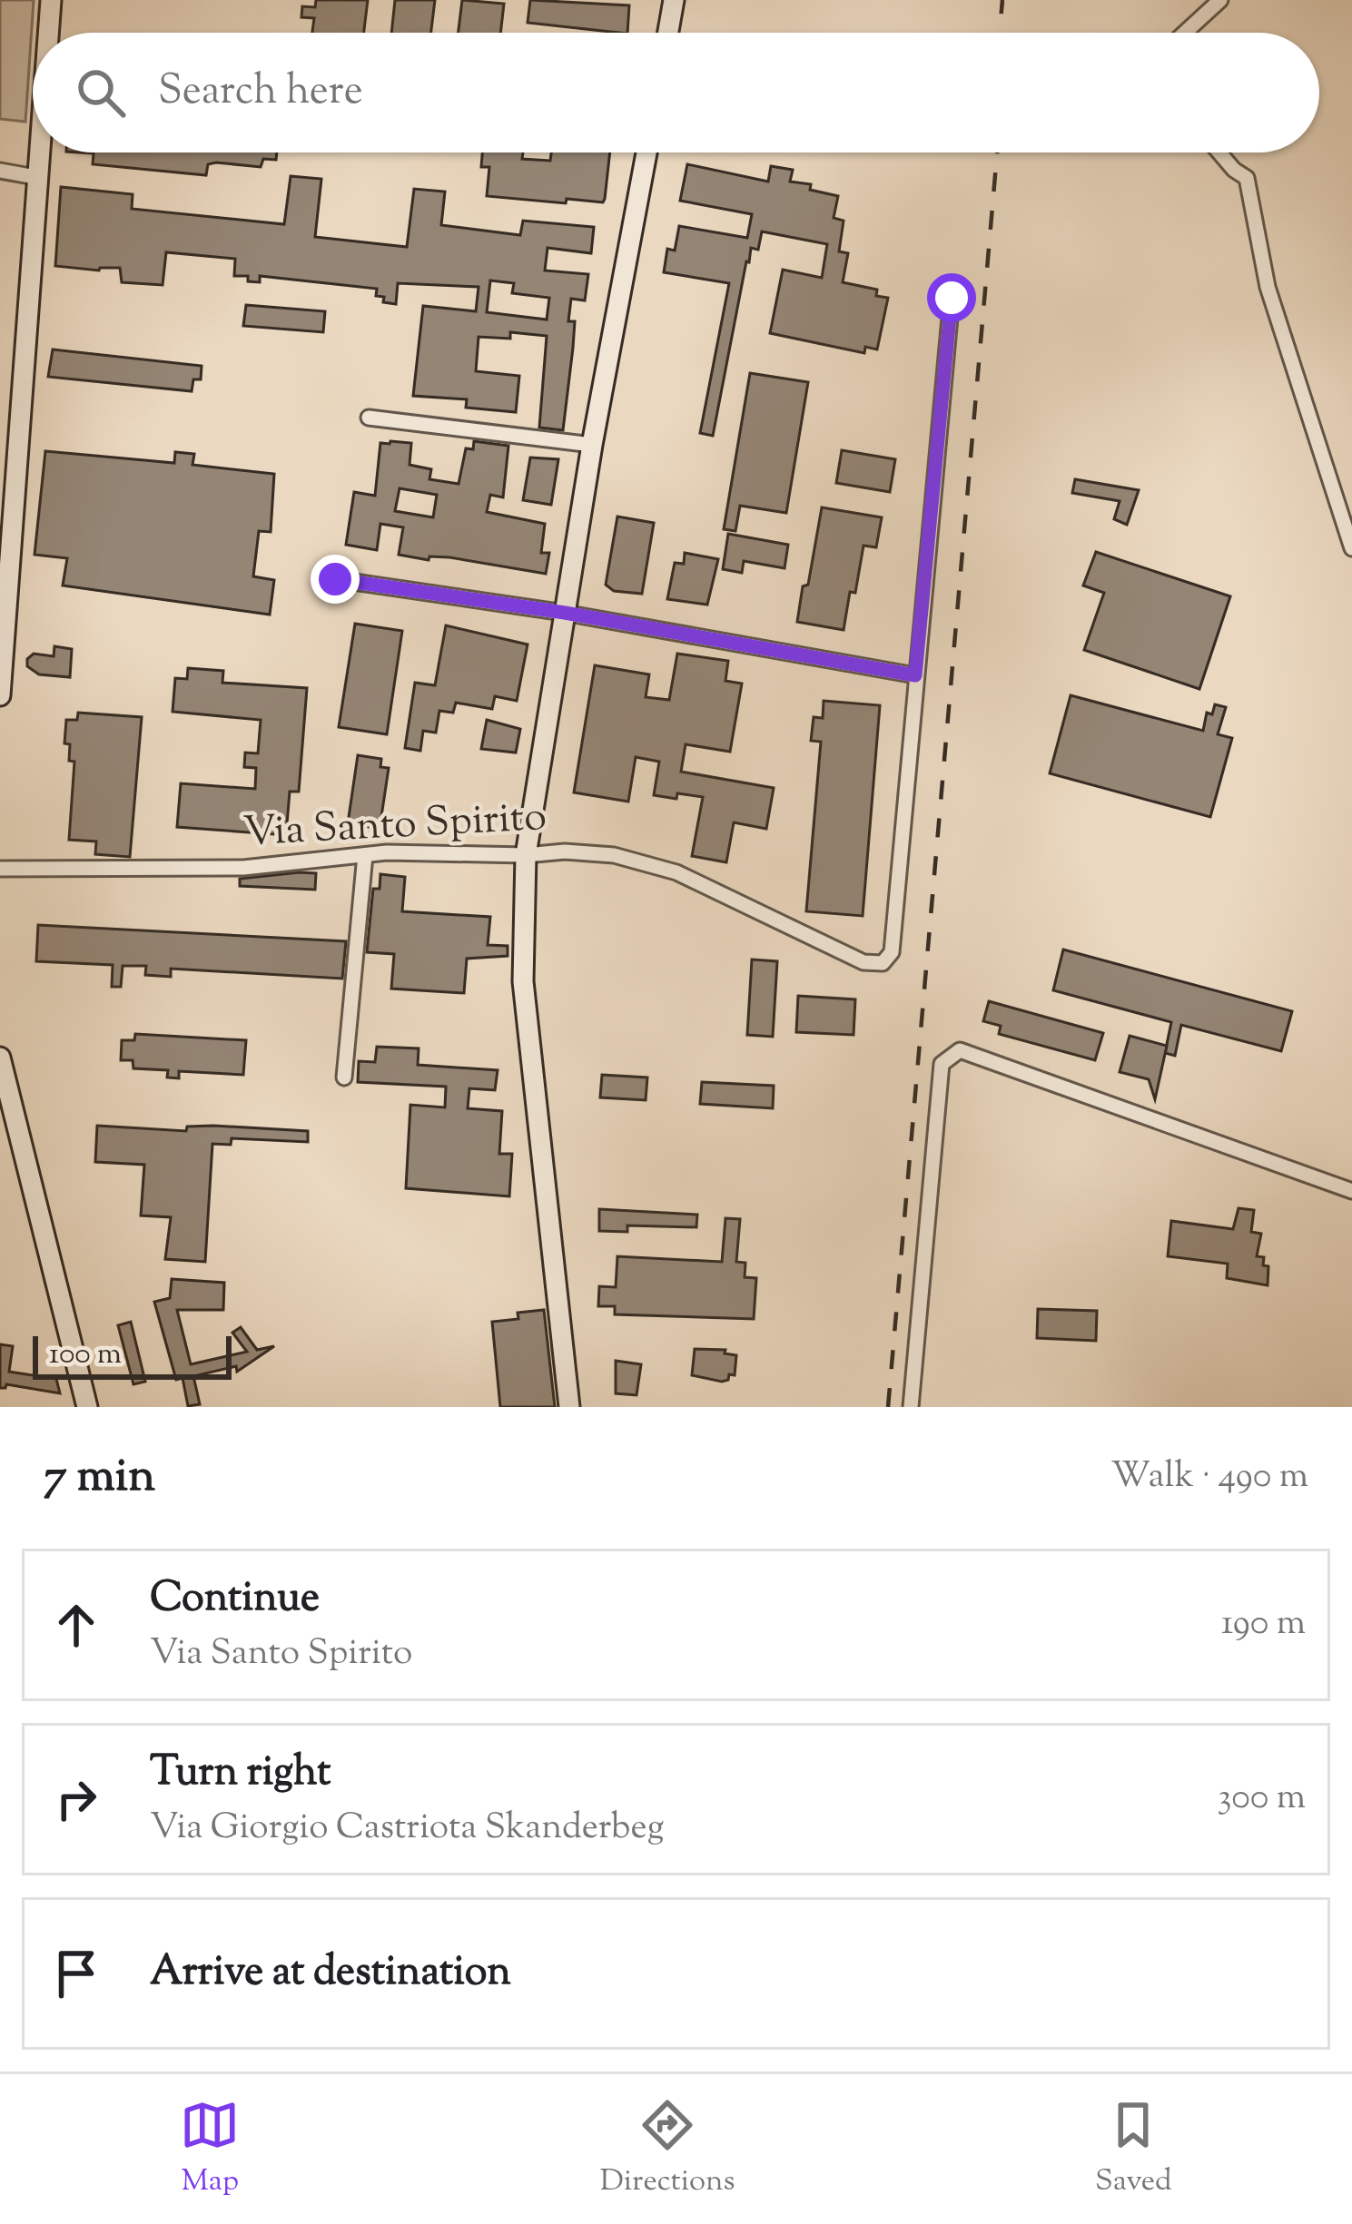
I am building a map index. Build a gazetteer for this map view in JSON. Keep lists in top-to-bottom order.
{
  "streets": {
    "street": ["Via Santo Spirito"]
  },
  "scale_bar": "100 m",
  "page": {
    "search": "Search here",
    "scale": "100 m",
    "heading": ["7 min", "Walk · 490 m"],
    "list": [
      ["Continue", "Via Santo Spirito", "190 m"],
      ["Turn right", "Via Giorgio Castriota Skanderbeg", "300 m"],
      "Arrive at destination"
    ],
    "nav": ["Map", "Directions", "Saved"]
  }
}
